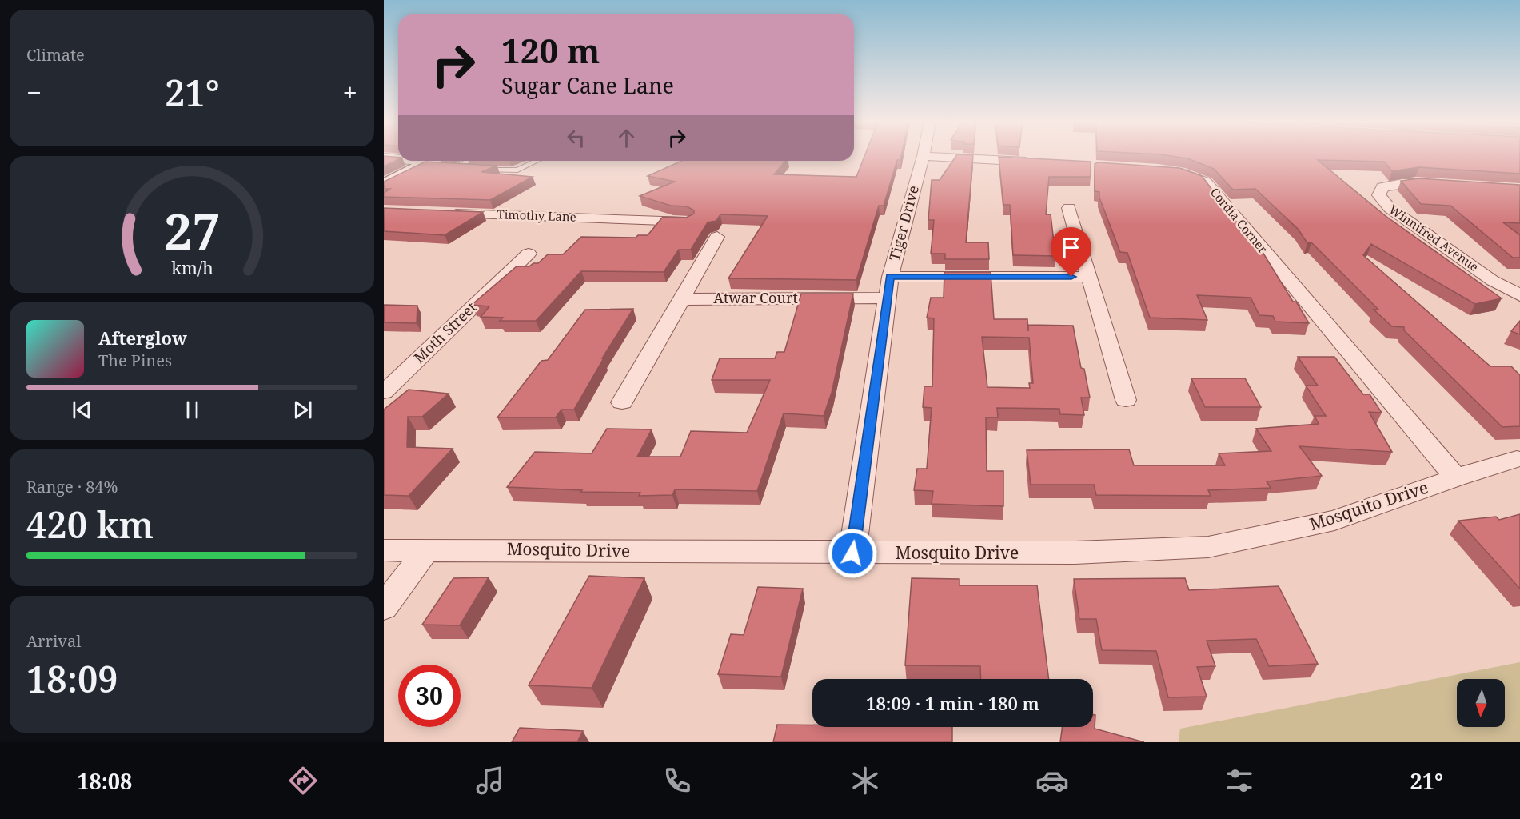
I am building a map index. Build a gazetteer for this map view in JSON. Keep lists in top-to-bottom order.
{
  "streets": {
    "street": [
      "Timothy Lane",
      "Cordia Corner",
      "Tiger Drive",
      "Winnifred Avenue",
      "Atwar Court",
      "Moth Street",
      "Mosquito Drive"
    ]
  },
  "crossings": [
    ["Cordia Corner", "Mosquito Drive"],
    ["Tiger Drive", "Atwar Court"],
    ["Tiger Drive", "Mosquito Drive"]
  ],
  "north": "bottom",
  "page": {
    "tile": [
      "Climate",
      ["Range · 84%", "420 km"],
      ["Arrival", "18:09"]
    ],
    "turn": ["120 m", "Sugar Cane Lane"],
    "heat": ["−", "21°", "+"],
    "song": ["Afterglow", "The Pines"],
    "limit": "30",
    "trip": "18:09 · 1 min · 180 m",
    "tabs": ["18:08", "21°"],
    "gauge": ["27", "km/h"]
  }
}
